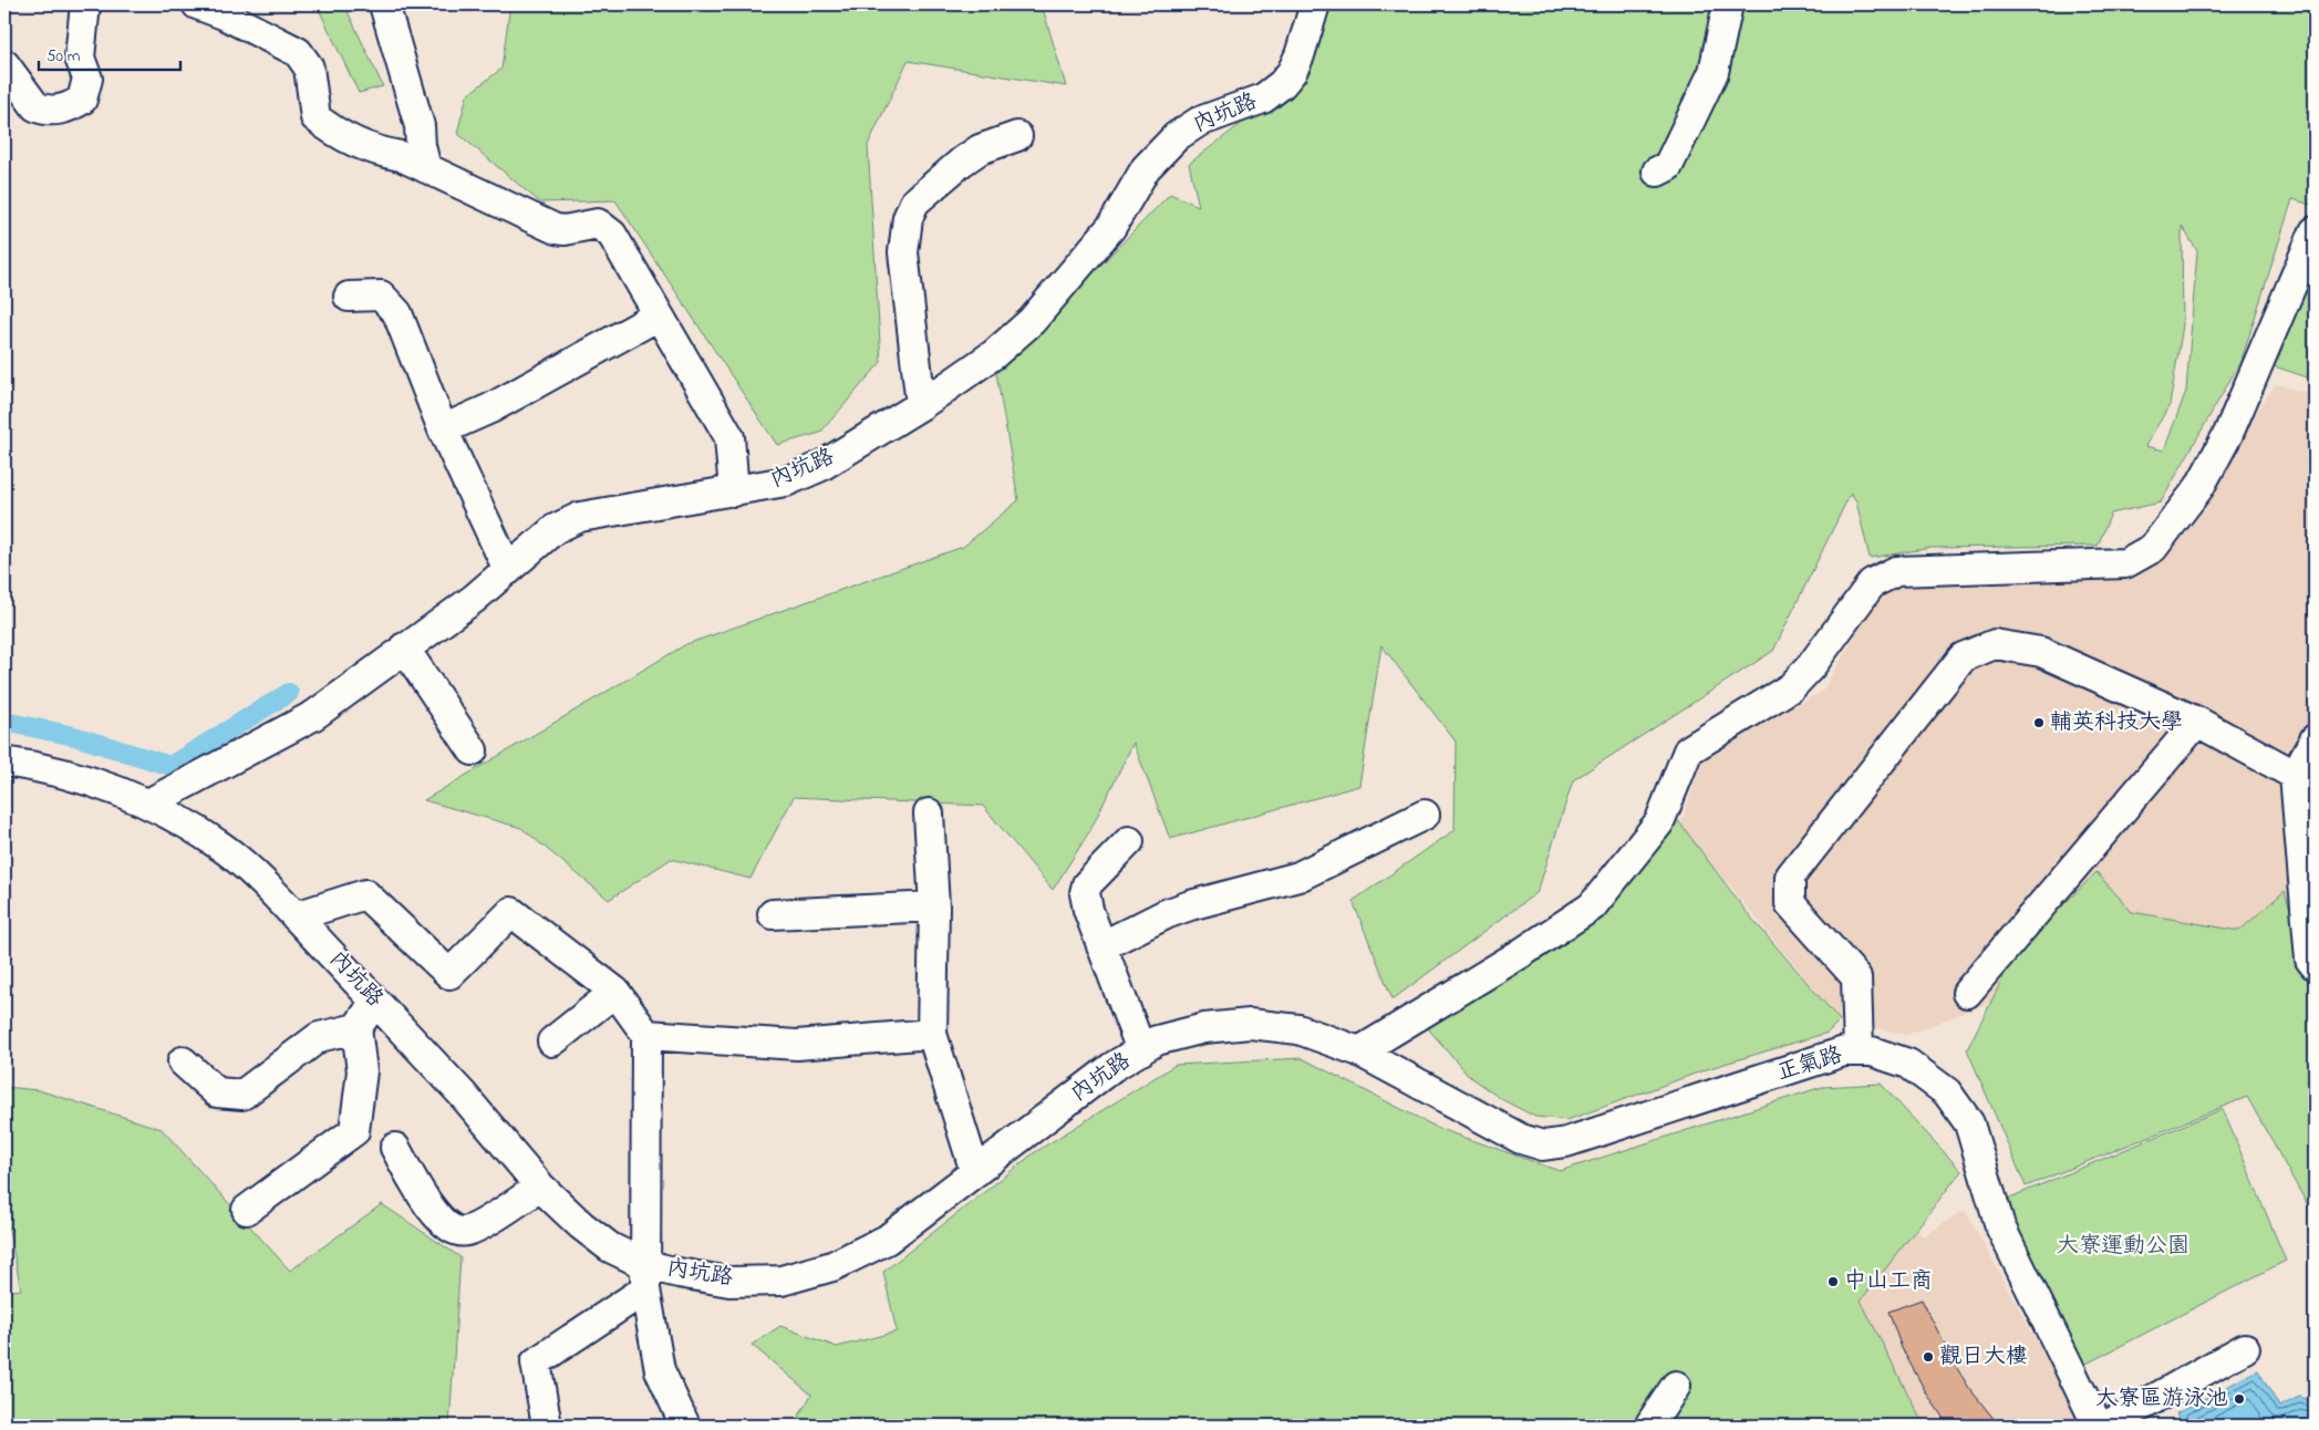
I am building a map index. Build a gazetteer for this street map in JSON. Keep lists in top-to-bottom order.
{
  "streets": {
    "street": ["內坑路", "正氣路"]
  },
  "crossings": [
    ["內坑路", "正氣路"]
  ],
  "parks": ["大寮運動公園"],
  "places": [
    "輔英科技大學",
    "中山工商",
    "觀日大樓",
    "大寮區游泳池"
  ],
  "scale_bar": "50 m"
}
